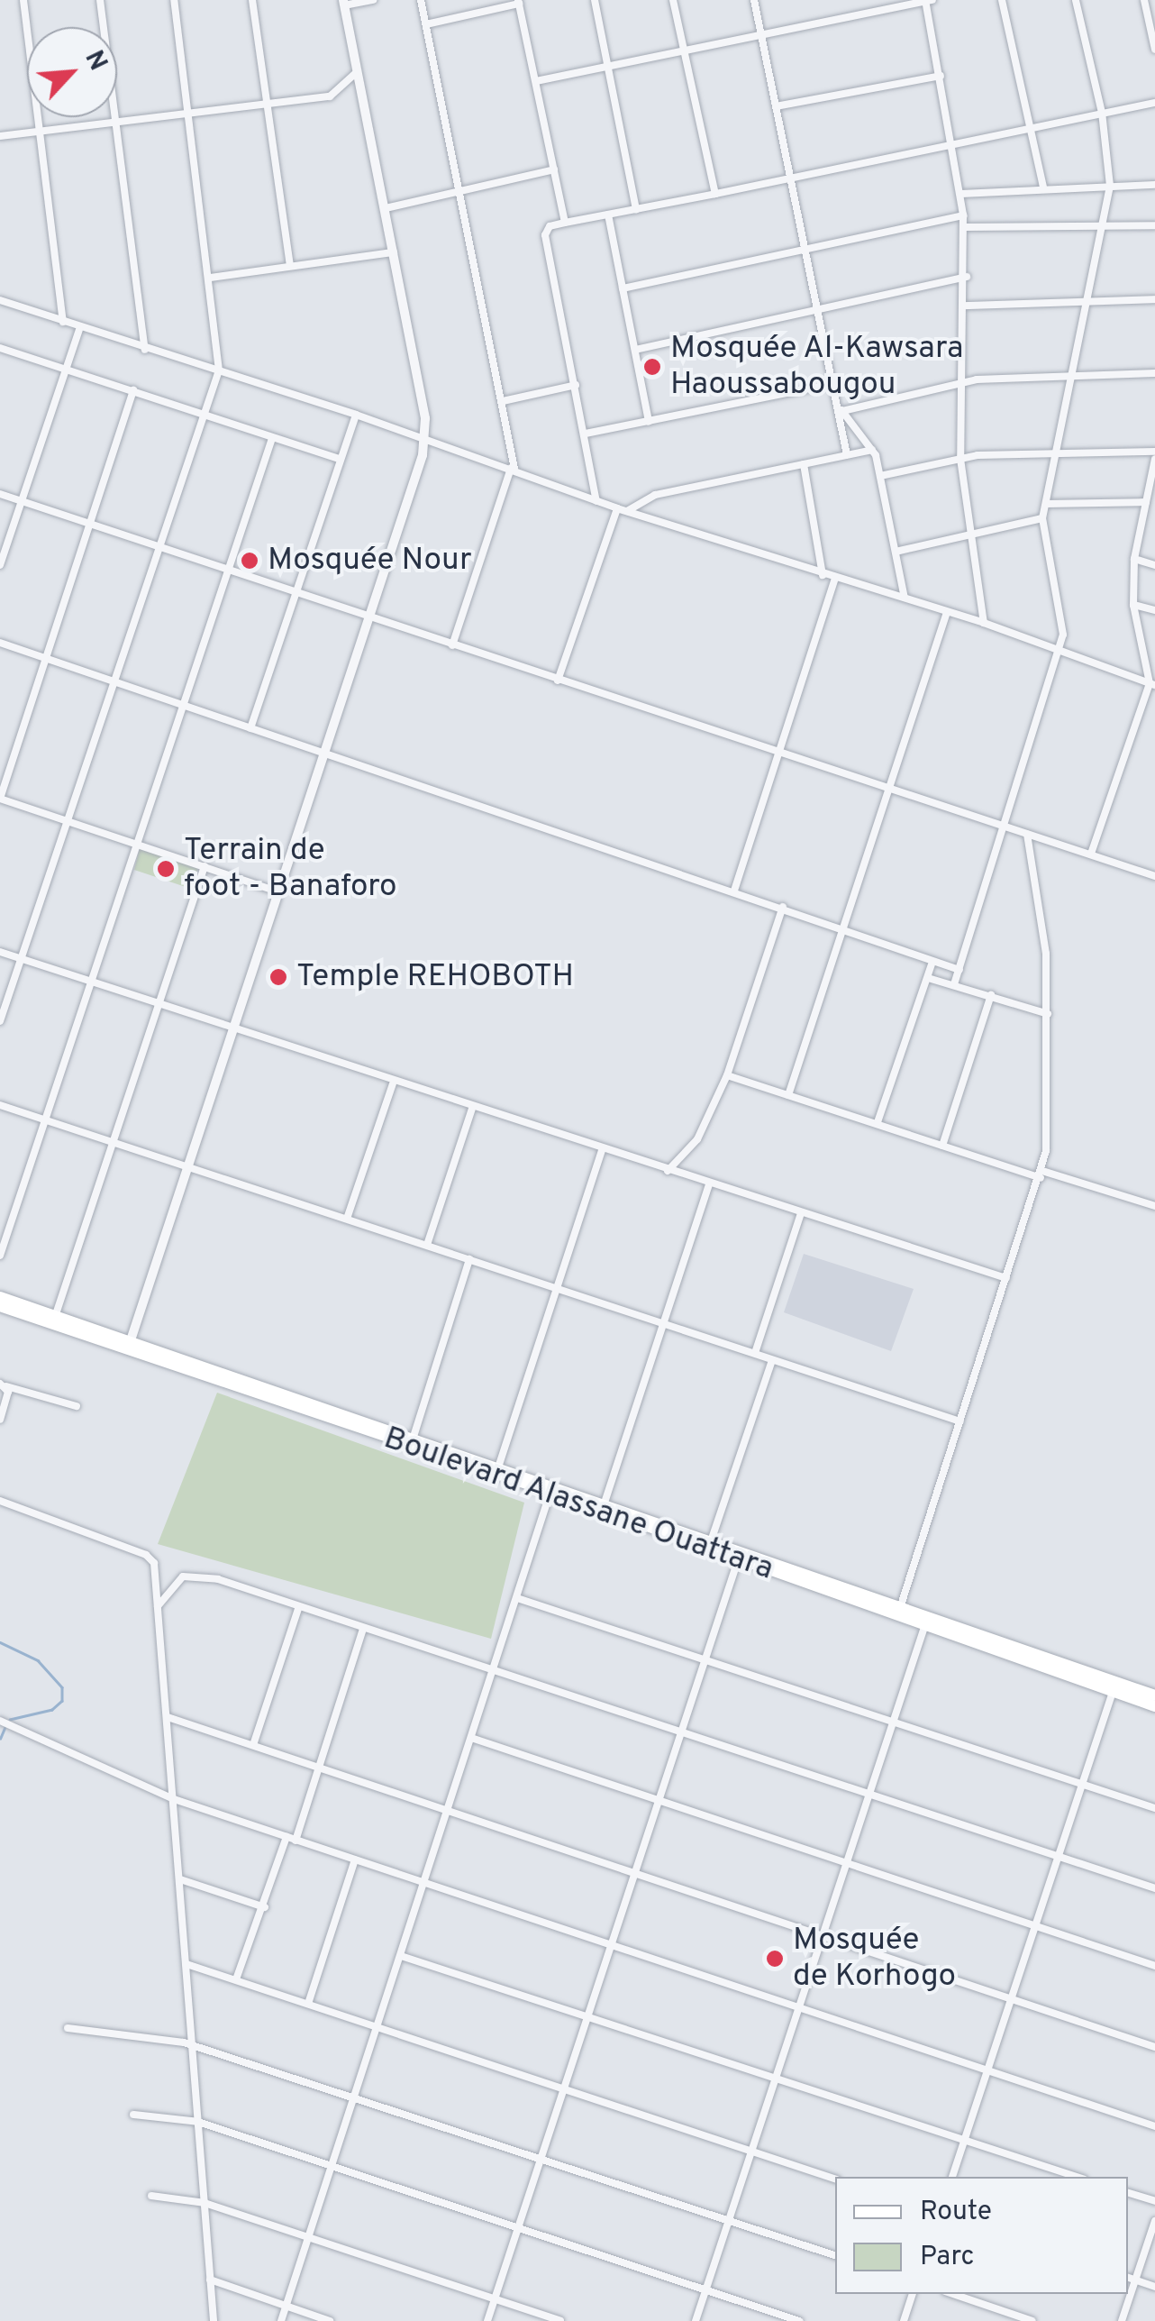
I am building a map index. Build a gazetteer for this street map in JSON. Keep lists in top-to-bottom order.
{
  "streets": {
    "main road": ["Boulevard Alassane Ouattara"]
  },
  "places": [
    "Mosquée Al-Kawsara Haoussabougou",
    "Mosquée Nour",
    "Terrain de foot - Banaforo",
    "Temple REHOBOTH",
    "Mosquée de Korhogo"
  ],
  "legend": ["Route", "Parc"],
  "north": "top right"
}
